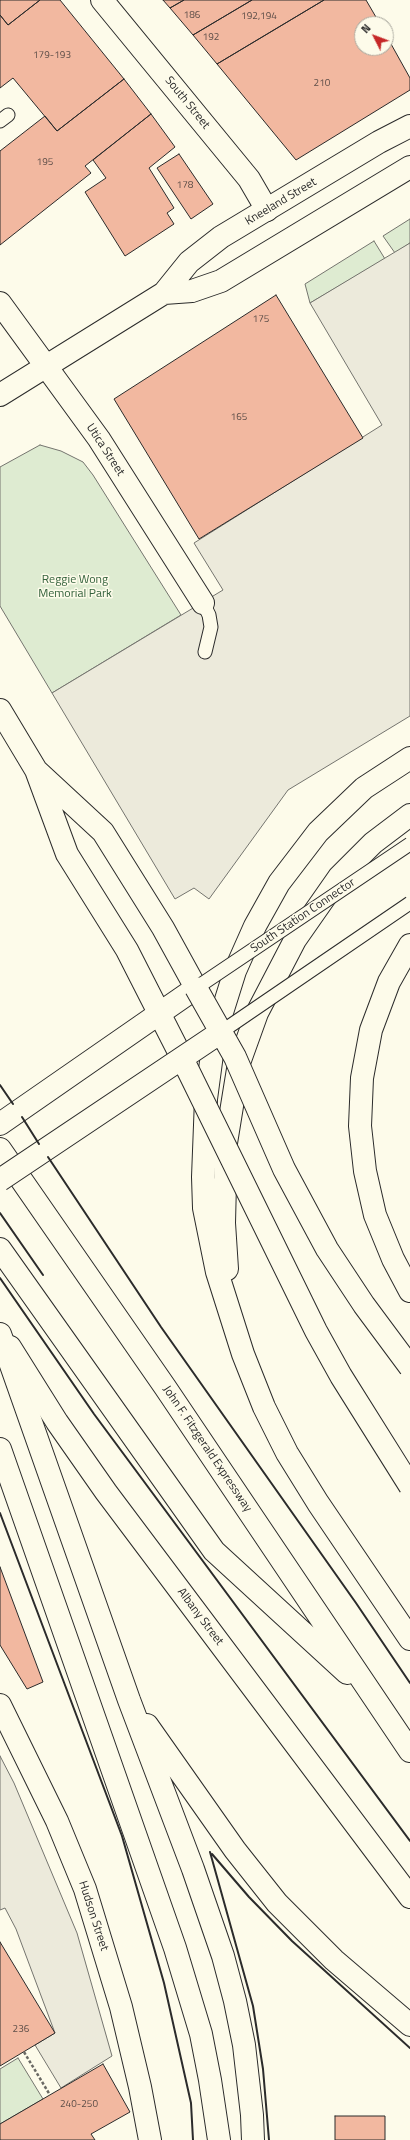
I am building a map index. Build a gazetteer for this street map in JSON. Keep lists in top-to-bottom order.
{
  "streets": {
    "main road": [
      "South Street",
      "Kneeland Street",
      "Utica Street",
      "John F. Fitzgerald Expressway",
      "Albany Street",
      "Hudson Street"
    ],
    "lane": ["South Station Connector"]
  },
  "crossings": [
    ["South Street", "Kneeland Street"],
    ["Kneeland Street", "Utica Street"]
  ],
  "parks": ["Reggie Wong Memorial Park"],
  "house_numbers": [
    "186",
    "192,194",
    "192",
    "179-193",
    "210",
    "195",
    "178",
    "175",
    "165",
    "236",
    "240-250"
  ],
  "north": "top left"
}
